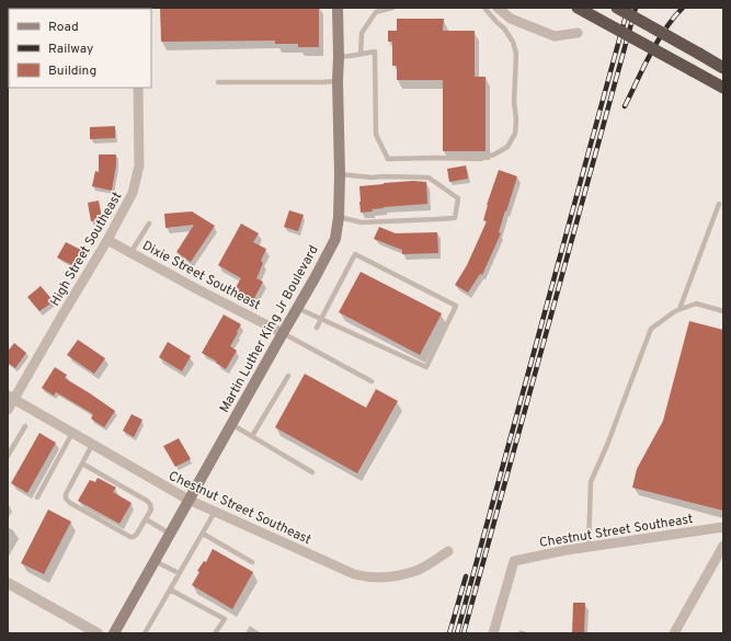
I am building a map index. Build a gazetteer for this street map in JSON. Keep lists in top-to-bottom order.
{
  "streets": {
    "main road": ["Martin Luther King Jr Boulevard"],
    "street": ["High Street Southeast", "Dixie Street Southeast", "Chestnut Street Southeast"]
  },
  "crossings": [
    ["High Street Southeast", "Dixie Street Southeast"],
    ["High Street Southeast", "Chestnut Street Southeast"],
    ["Dixie Street Southeast", "Martin Luther King Jr Boulevard"],
    ["Martin Luther King Jr Boulevard", "Chestnut Street Southeast"]
  ],
  "legend": ["Road", "Railway", "Building"]
}
